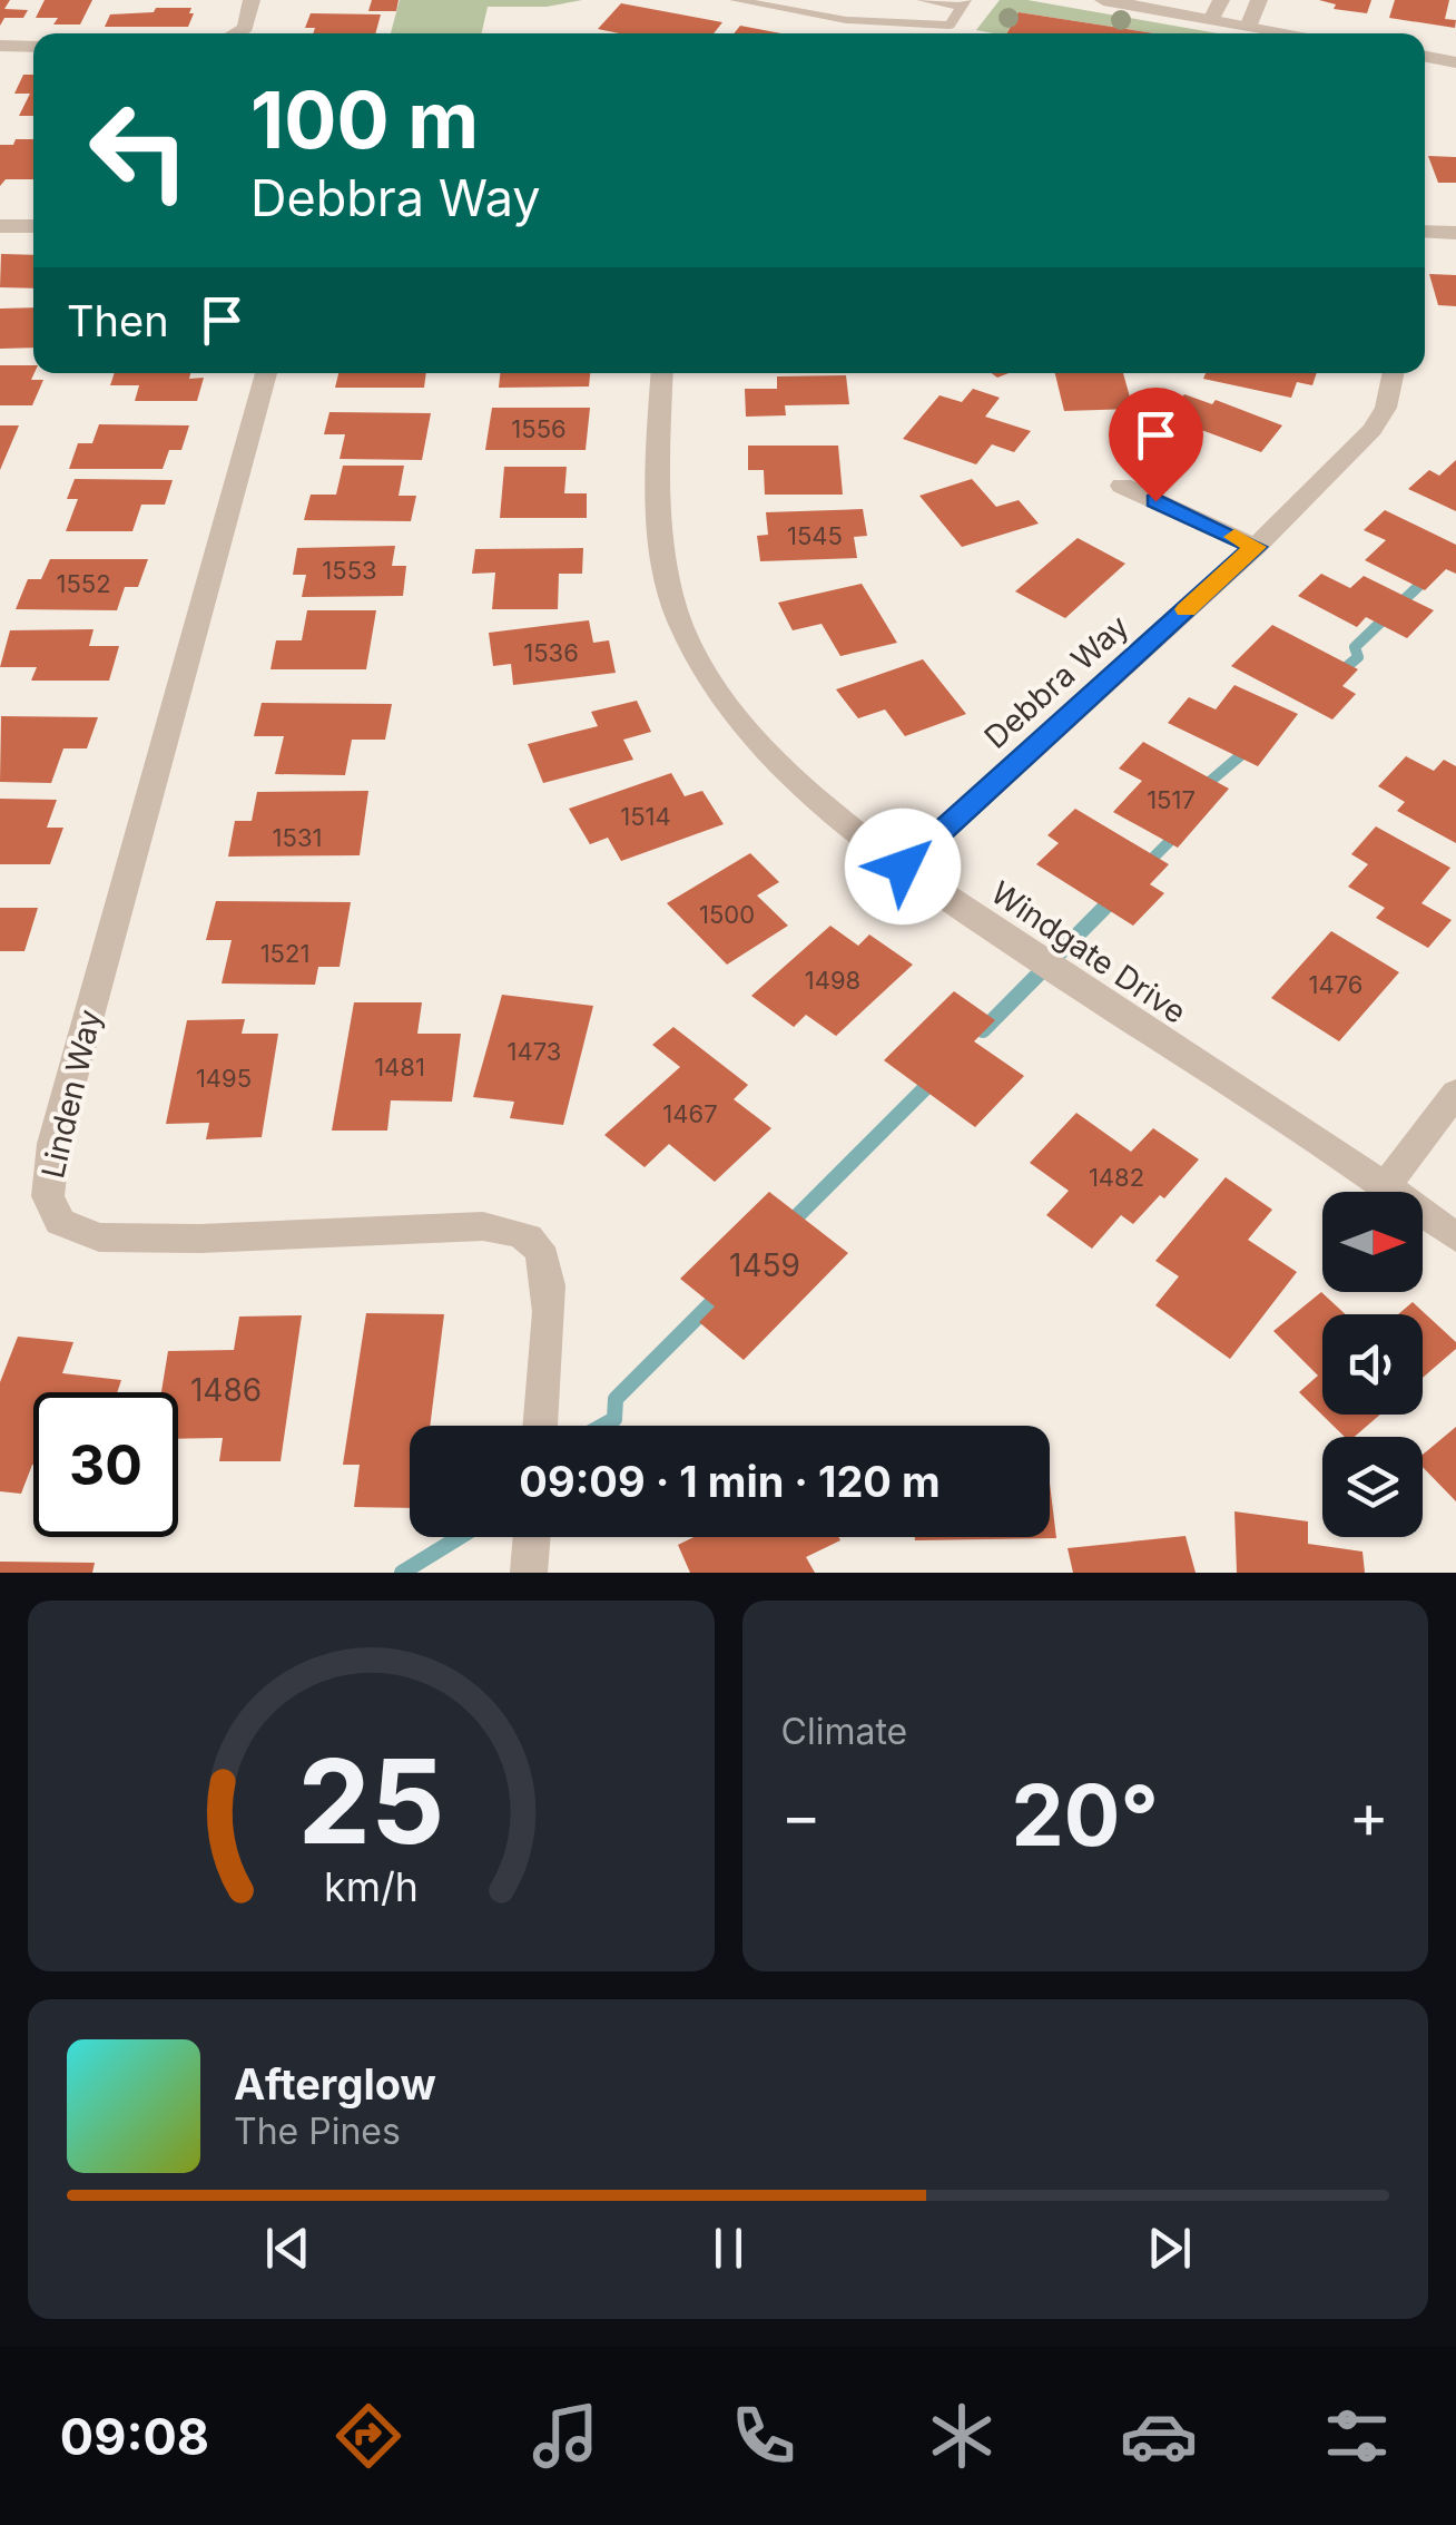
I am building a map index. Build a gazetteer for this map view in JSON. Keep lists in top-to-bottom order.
{
  "streets": {
    "street": ["Debbra Way", "Windgate Drive", "Linden Way"]
  },
  "crossings": [
    ["Debbra Way", "Windgate Drive"]
  ],
  "house_numbers": [
    "1556",
    "1545",
    "1553",
    "1552",
    "1536",
    "1517",
    "1514",
    "1531",
    "1500",
    "1521",
    "1498",
    "1476",
    "1473",
    "1481",
    "1495",
    "1467",
    "1482",
    "1459",
    "1486"
  ],
  "north": "right",
  "page": {
    "turn": ["100 m", "Debbra Way"],
    "then": "Then",
    "limit": "30",
    "trip": "09:09 · 1 min · 120 m",
    "tile": "Climate",
    "heat": ["−", "20°", "+"],
    "song": ["Afterglow", "The Pines"],
    "tabs": "09:08",
    "gauge": ["25", "km/h"]
  }
}
